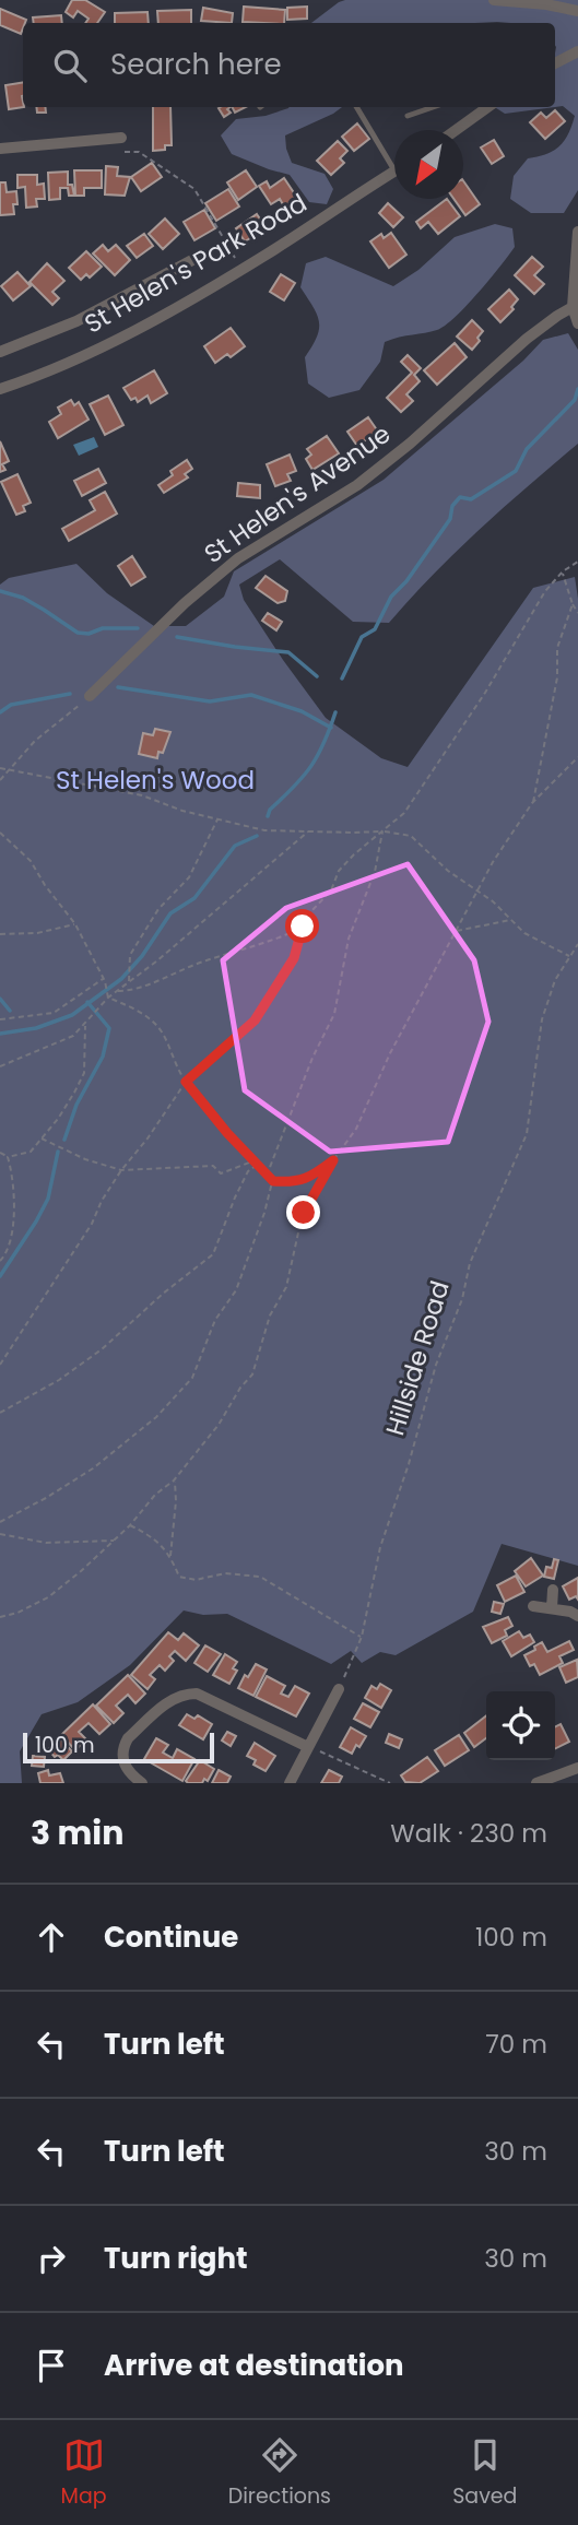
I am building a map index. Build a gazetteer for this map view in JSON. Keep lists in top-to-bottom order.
{
  "streets": {
    "street": ["St Helen's Park Road", "St Helen's Avenue"],
    "path": ["Hillside Road"]
  },
  "parks": ["St Helen's Wood"],
  "scale_bar": "100 m",
  "north": "bottom left",
  "page": {
    "search": "Search here",
    "scale": "100 m",
    "heading": ["3 min", "Walk · 230 m"],
    "list": [
      ["Continue", "100 m"],
      ["Turn left", "70 m"],
      ["Turn left", "30 m"],
      ["Turn right", "30 m"],
      "Arrive at destination"
    ],
    "nav": ["Map", "Directions", "Saved"]
  }
}
